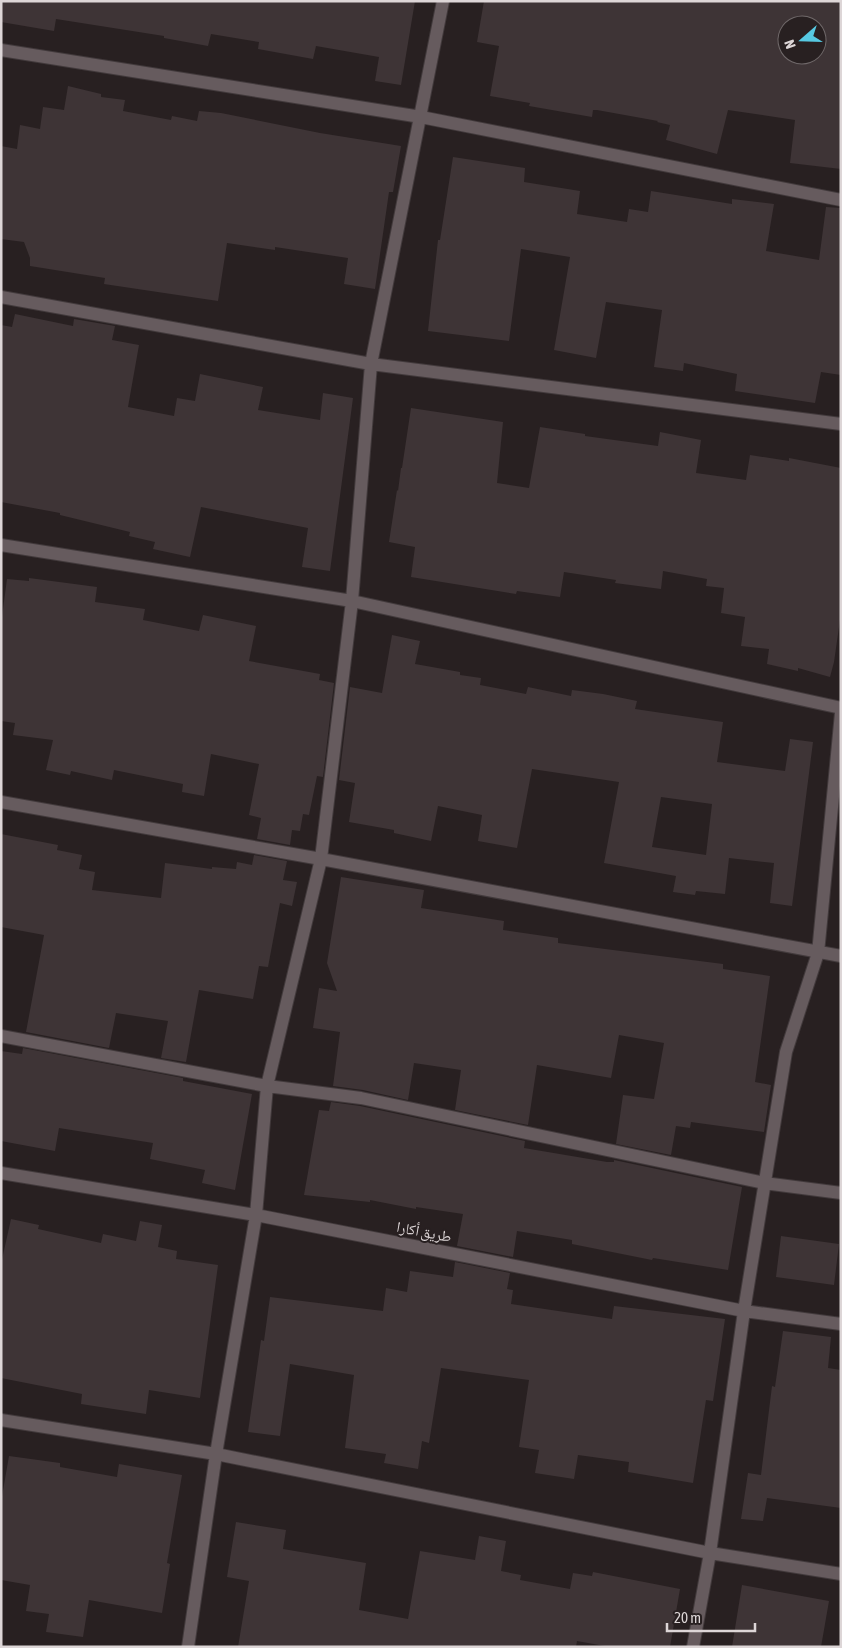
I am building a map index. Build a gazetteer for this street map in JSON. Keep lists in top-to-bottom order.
{
  "streets": {
    "street": ["طريق أكارا"]
  },
  "scale_bar": "20 m",
  "north": "left"
}
